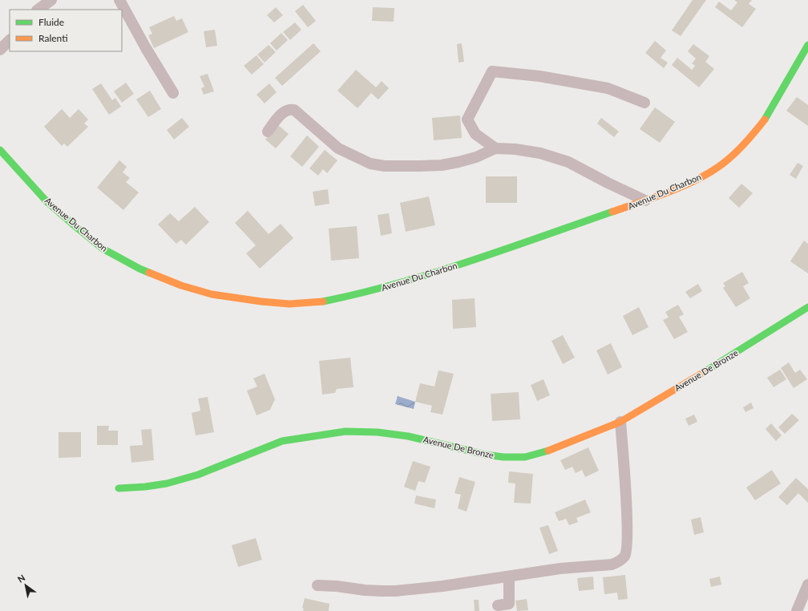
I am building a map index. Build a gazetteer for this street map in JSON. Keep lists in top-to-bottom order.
{
  "streets": {
    "street": ["Avenue Du Charbon", "Avenue De Bronze"]
  },
  "legend": ["Fluide", "Ralenti"],
  "north": "top left"
}
